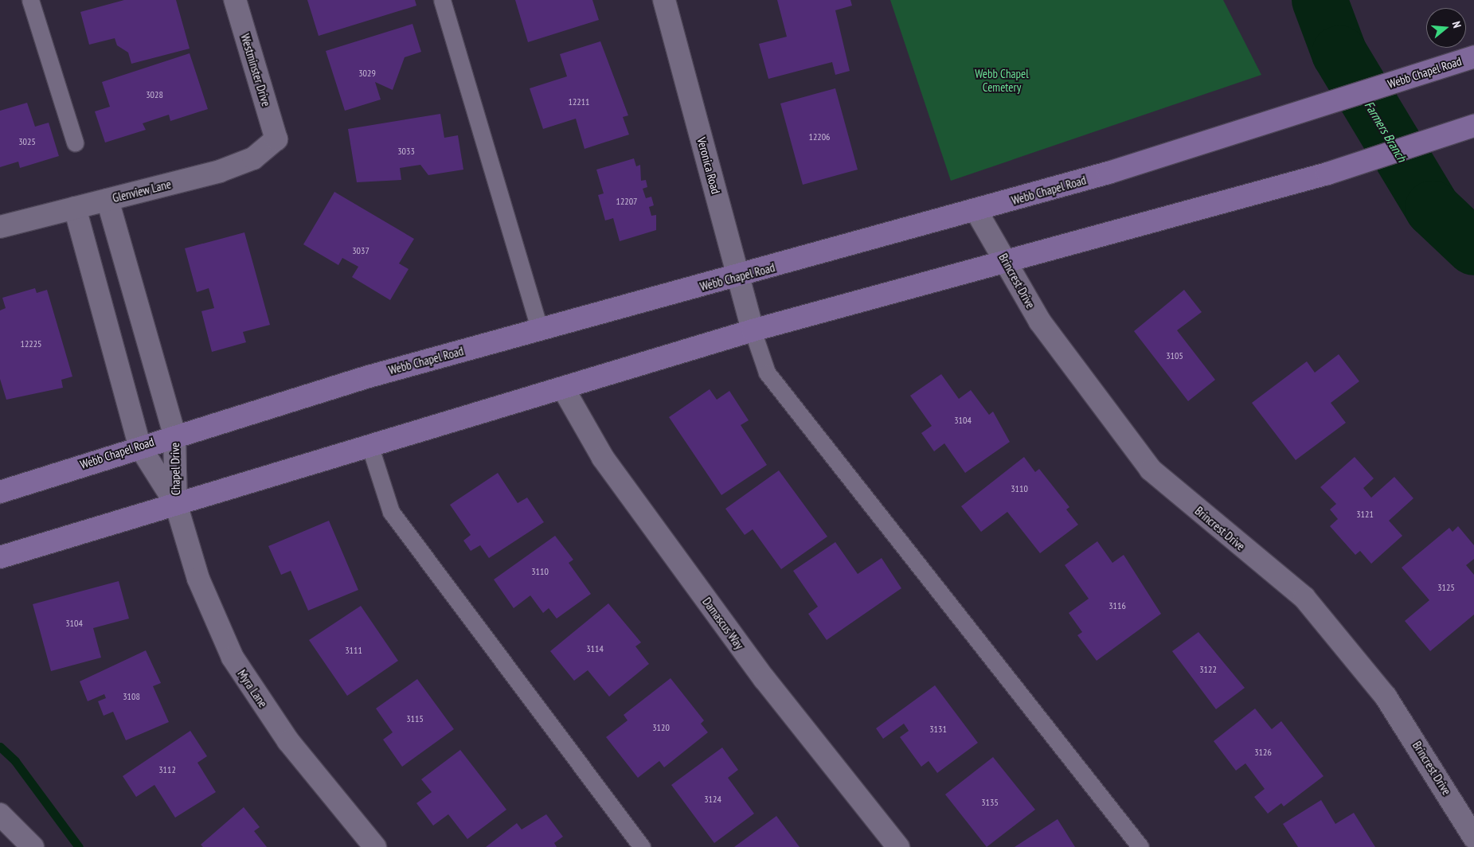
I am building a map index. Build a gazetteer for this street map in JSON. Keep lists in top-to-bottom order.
{
  "streets": {
    "main road": ["Webb Chapel Road"],
    "street": [
      "Westminster Drive",
      "Veronica Road",
      "Glenview Lane",
      "Brincrest Drive",
      "Chapel Drive",
      "Damascus Way",
      "Myra Lane"
    ]
  },
  "crossings": [
    ["Westminster Drive", "Glenview Lane"],
    ["Webb Chapel Road", "Veronica Road"],
    ["Webb Chapel Road", "Brincrest Drive"],
    ["Webb Chapel Road", "Chapel Drive"],
    ["Glenview Lane", "Chapel Drive"],
    ["Chapel Drive", "Myra Lane"]
  ],
  "water": ["Farmers Branch"],
  "parks": ["Webb Chapel Cemetery"],
  "house_numbers": [
    "3029",
    "3028",
    "12211",
    "12206",
    "3025",
    "3033",
    "12207",
    "3037",
    "12225",
    "3105",
    "3104",
    "3110",
    "3121",
    "3110",
    "3125",
    "3116",
    "3104",
    "3114",
    "3111",
    "3122",
    "3108",
    "3115",
    "3120",
    "3131",
    "3126",
    "3112",
    "3124",
    "3135"
  ],
  "north": "right"
}
